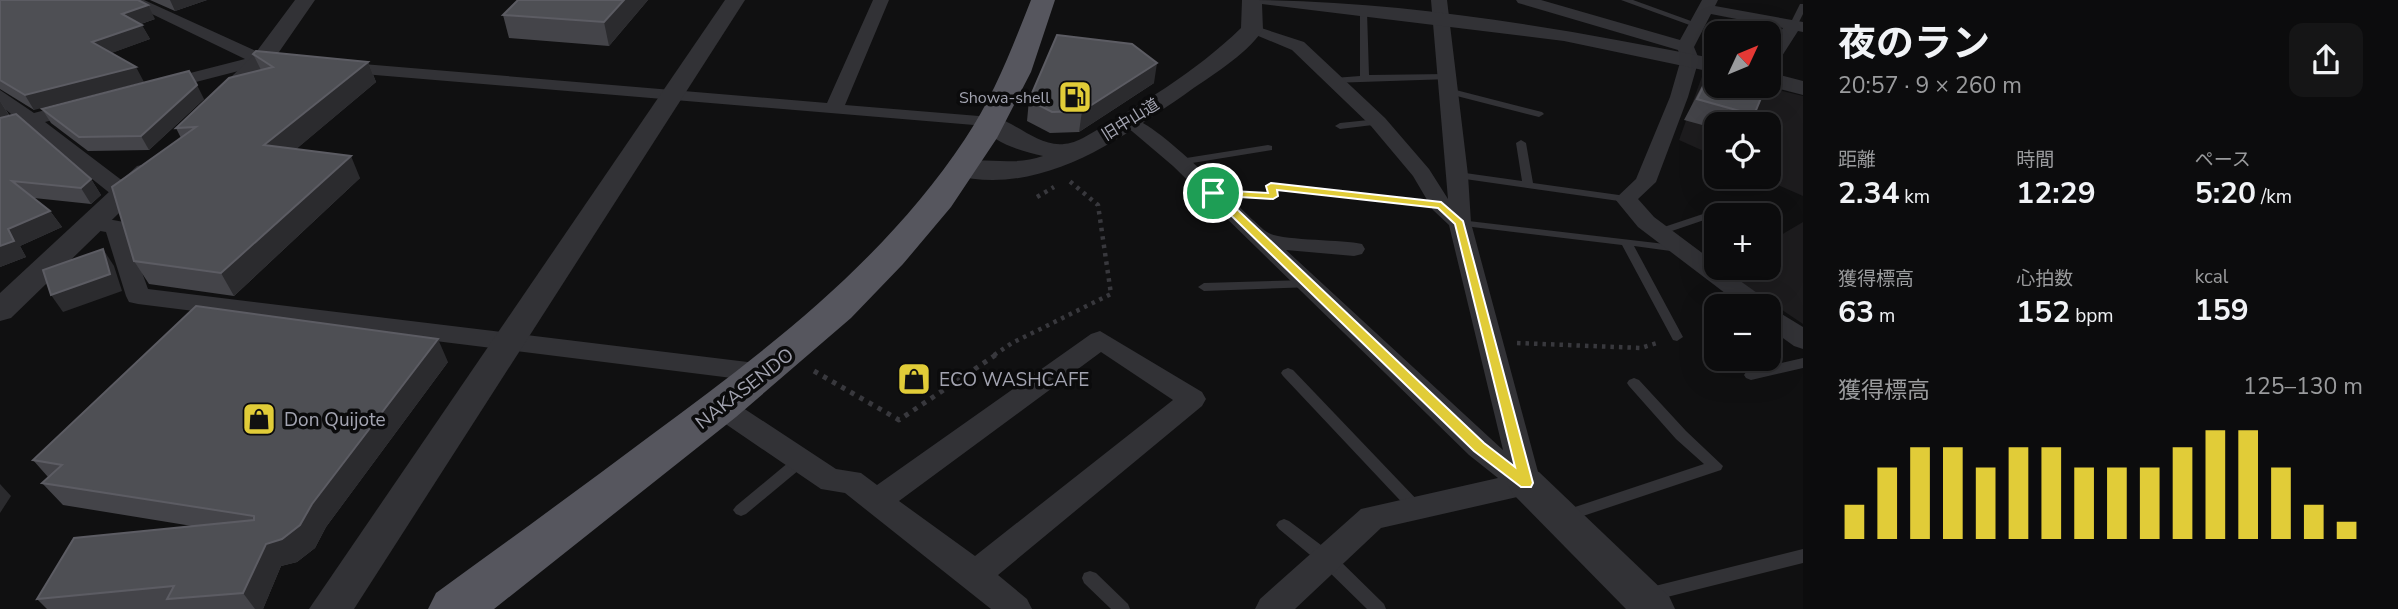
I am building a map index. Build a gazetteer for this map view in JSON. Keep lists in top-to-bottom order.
{
  "streets": {
    "highway": ["NAKASENDO"],
    "street": ["旧中山道"]
  },
  "crossings": [
    ["旧中山道", "NAKASENDO"]
  ],
  "places": {
    "fuel station": ["Showa-shell"],
    "shop": ["ECO WASHCAFE", "Don Quijote"]
  },
  "north": "top right",
  "page": {
    "heading": ["夜のラン", "20:57 · 9 × 260 m"],
    "map_buttons": ["+", "−"],
    "stats": [
      ["距離", "2.34 km"],
      ["時間", "12:29"],
      ["ペース", "5:20 /km"],
      ["獲得標高", "63 m"],
      ["心拍数", "152 bpm"],
      ["kcal", "159"]
    ],
    "chart": ["獲得標高", "125–130 m"]
  }
}
